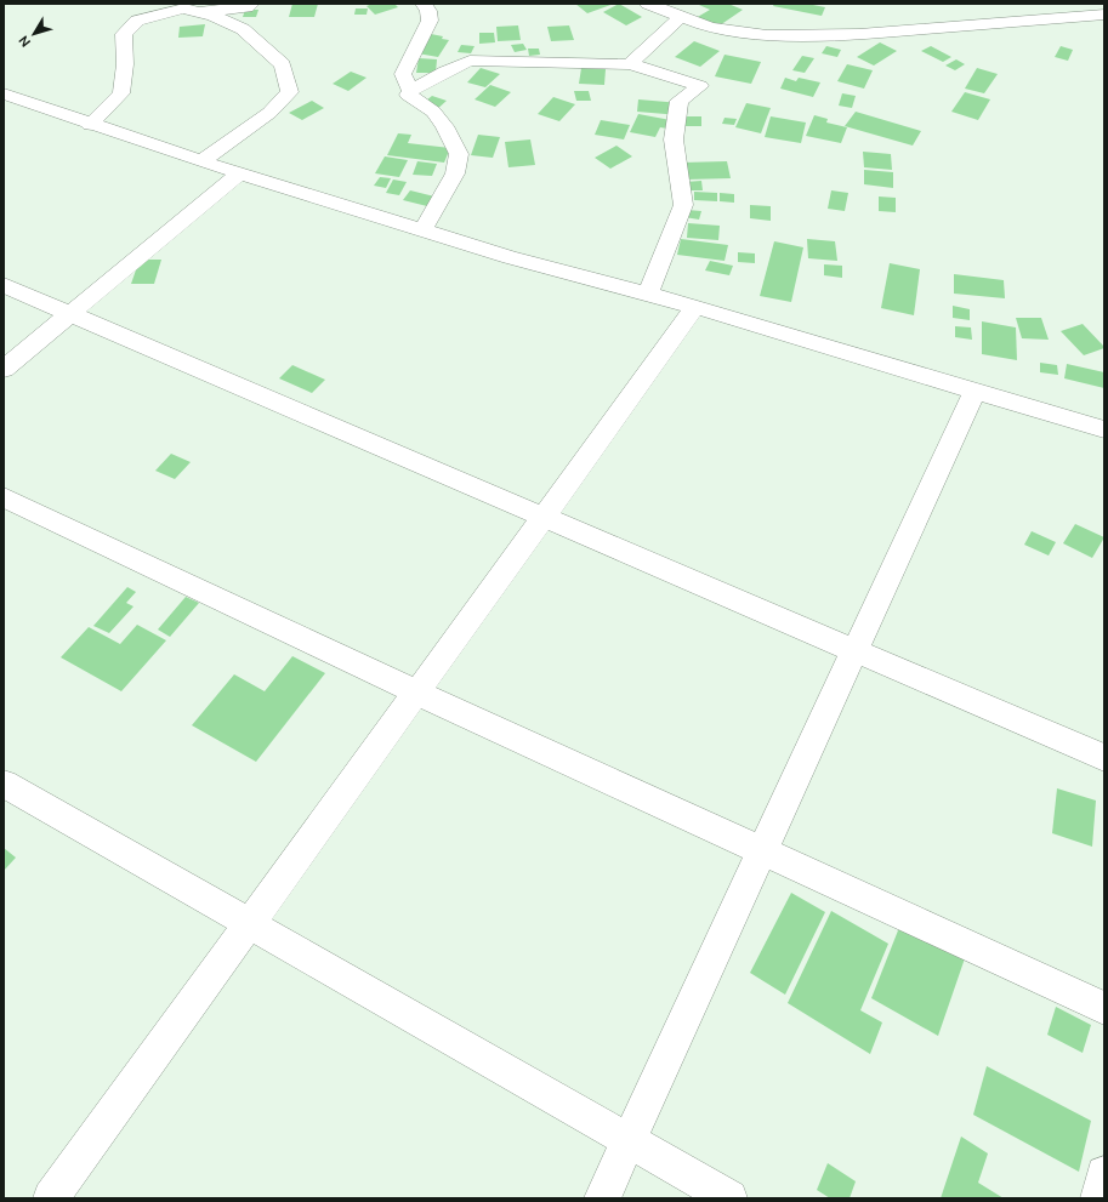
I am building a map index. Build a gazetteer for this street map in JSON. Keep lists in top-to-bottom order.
{
  "north": "bottom left"
}
